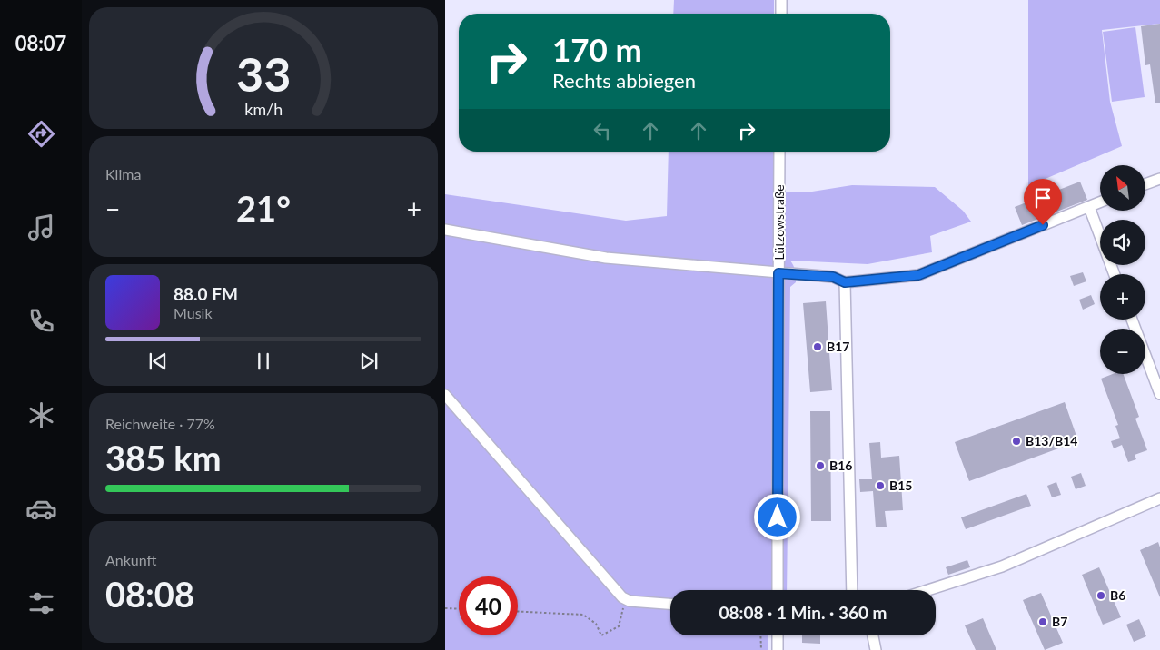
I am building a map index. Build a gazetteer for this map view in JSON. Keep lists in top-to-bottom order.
{
  "streets": {
    "street": ["Lützowstraße"]
  },
  "places": [
    "B17",
    "B13/B14",
    "B16",
    "B15",
    "B6",
    "B7"
  ],
  "north": "top left",
  "page": {
    "tabs": "08:07",
    "turn": ["170 m", "Rechts abbiegen"],
    "tile": [
      "Klima",
      ["Reichweite · 77%", "385 km"],
      ["Ankunft", "08:08"]
    ],
    "map_buttons": ["+", "−"],
    "heat": ["−", "21°", "+"],
    "song": ["88.0 FM", "Musik"],
    "limit": "40",
    "trip": "08:08 · 1 Min. · 360 m",
    "gauge": ["33", "km/h"]
  }
}
